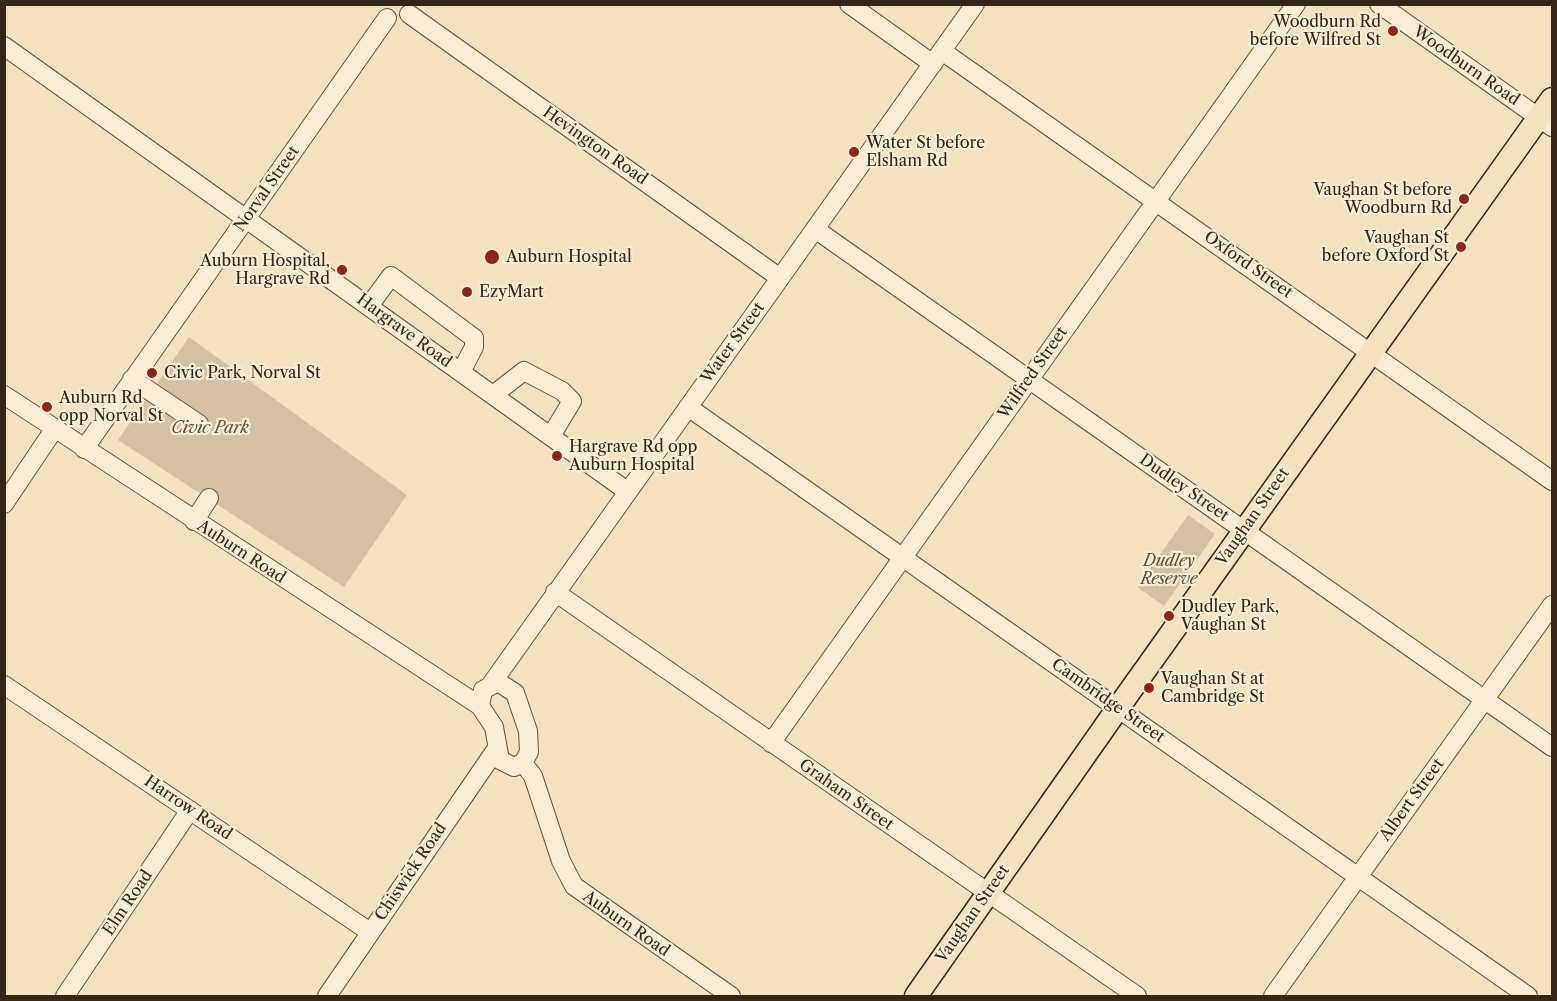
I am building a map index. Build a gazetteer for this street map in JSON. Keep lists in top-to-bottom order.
{
  "streets": {
    "main road": ["Vaughan Street"],
    "street": [
      "Woodburn Road",
      "Hevington Road",
      "Norval Street",
      "Oxford Street",
      "Hargrave Road",
      "Water Street",
      "Wilfred Street",
      "Dudley Street",
      "Auburn Road",
      "Cambridge Street",
      "Graham Street",
      "Albert Street",
      "Harrow Road",
      "Chiswick Road",
      "Elm Road"
    ]
  },
  "crossings": [
    ["Woodburn Road", "Vaughan Street"],
    ["Hevington Road", "Water Street"],
    ["Norval Street", "Hargrave Road"],
    ["Norval Street", "Auburn Road"],
    ["Oxford Street", "Water Street"],
    ["Oxford Street", "Wilfred Street"],
    ["Oxford Street", "Vaughan Street"],
    ["Hargrave Road", "Water Street"],
    ["Water Street", "Dudley Street"],
    ["Water Street", "Auburn Road"],
    ["Water Street", "Cambridge Street"],
    ["Water Street", "Graham Street"],
    ["Wilfred Street", "Dudley Street"],
    ["Wilfred Street", "Cambridge Street"],
    ["Wilfred Street", "Graham Street"],
    ["Dudley Street", "Vaughan Street"],
    ["Dudley Street", "Albert Street"],
    ["Vaughan Street", "Cambridge Street"],
    ["Vaughan Street", "Graham Street"],
    ["Cambridge Street", "Albert Street"],
    ["Harrow Road", "Chiswick Road"],
    ["Harrow Road", "Elm Road"]
  ],
  "parks": ["Civic Park", "Dudley Reserve"],
  "places": [
    "Woodburn Rd before Wilfred St",
    "Water St before Elsham Rd",
    "Vaughan St before Woodburn Rd",
    "Vaughan St before Oxford St",
    "Auburn Hospital",
    "Auburn Hospital, Hargrave Rd",
    "EzyMart",
    "Civic Park, Norval St",
    "Auburn Rd opp Norval St",
    "Hargrave Rd opp Auburn Hospital",
    "Dudley Park, Vaughan St",
    "Vaughan St at Cambridge St"
  ]
}
